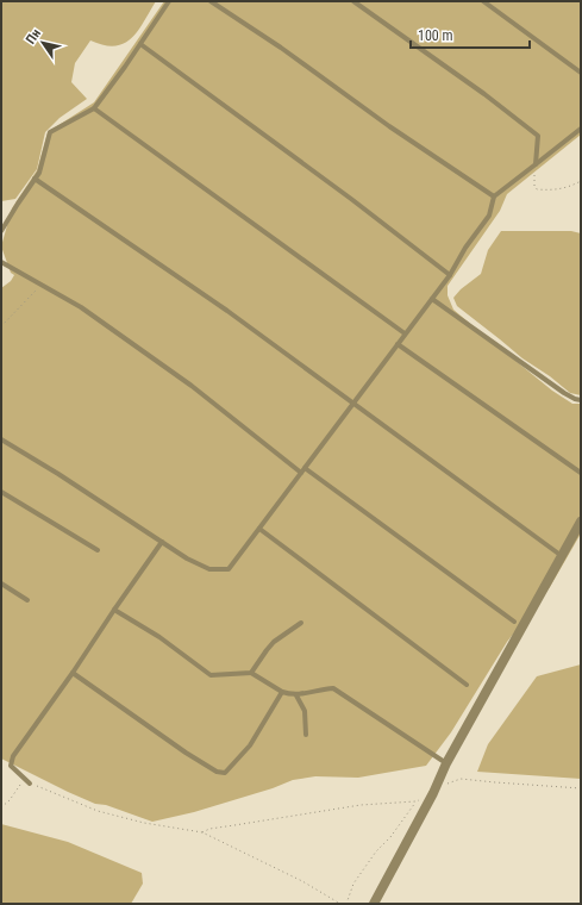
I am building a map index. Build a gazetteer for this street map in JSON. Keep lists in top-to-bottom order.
{
  "scale_bar": "100 m",
  "north": "top left"
}
